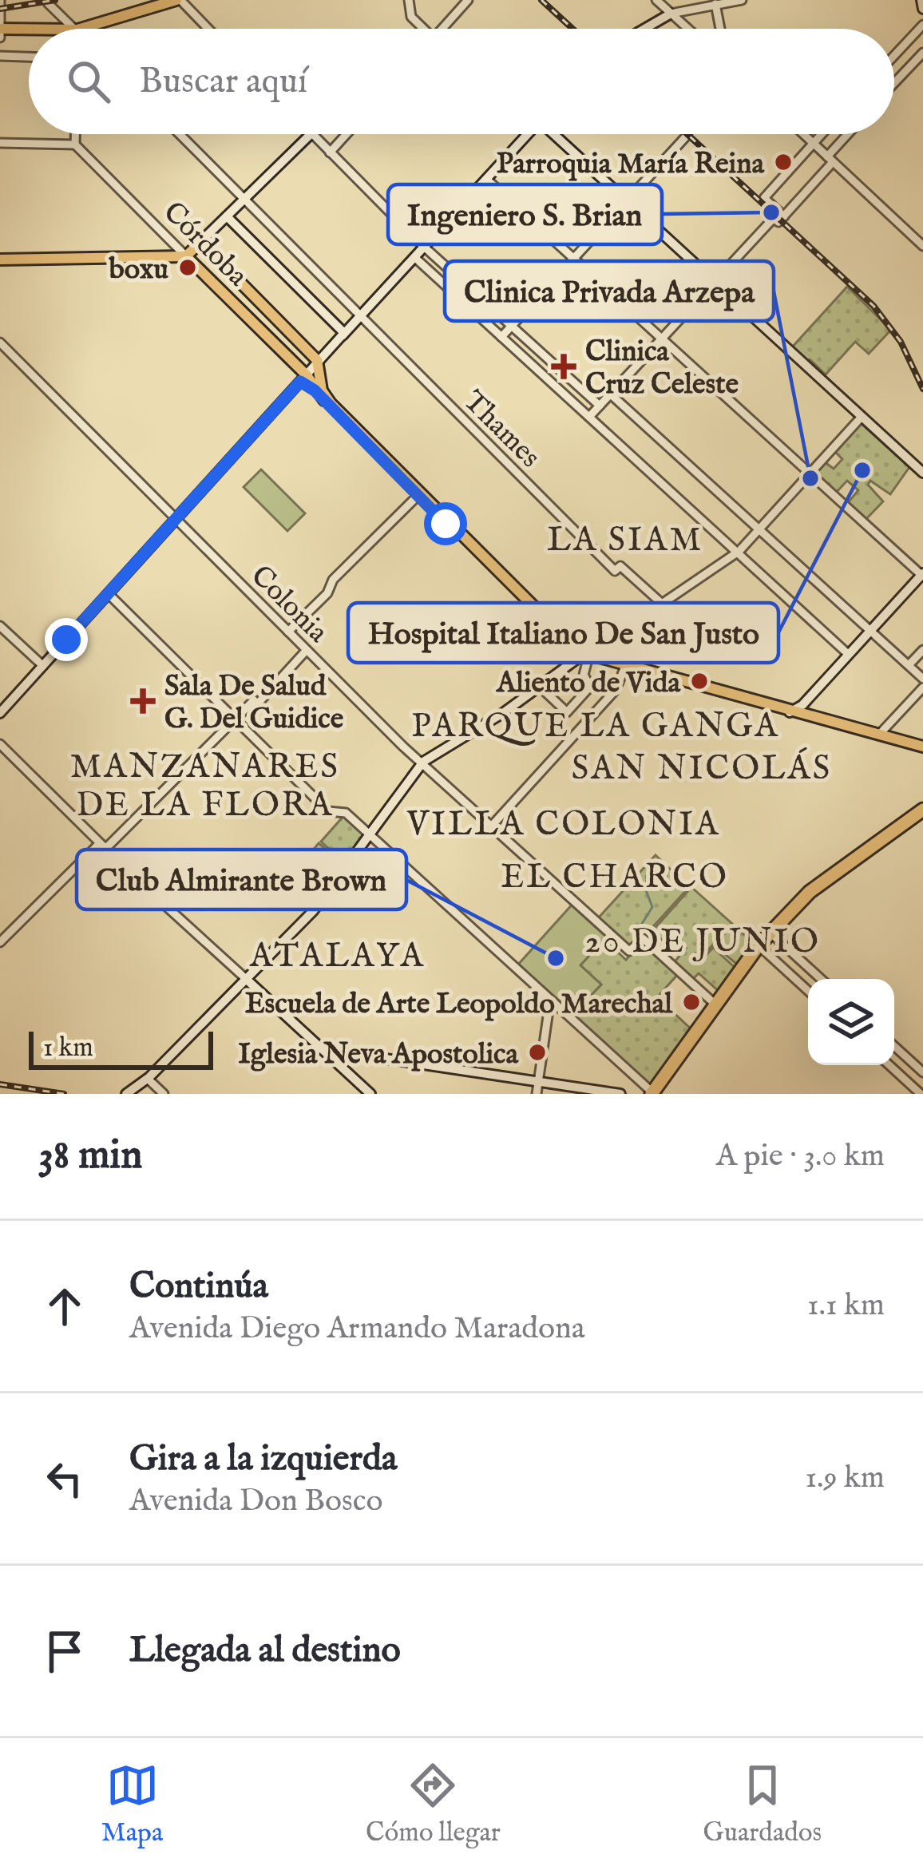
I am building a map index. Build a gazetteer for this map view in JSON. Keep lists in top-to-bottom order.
{
  "streets": {
    "main road": ["Córdoba"],
    "street": ["Thames", "Colonia"]
  },
  "districts": [
    "LA SIAM",
    "PARQUE LA GANGA",
    "MANZANARES DE LA FLORA",
    "SAN NICOLÁS",
    "VILLA COLONIA",
    "EL CHARCO",
    "20 DE JUNIO",
    "ATALAYA"
  ],
  "places": {
    "other": [
      "Parroquia María Reina",
      "Ingeniero S. Brian",
      "boxu",
      "Hospital Italiano De San Justo",
      "Clinica Privada Arzepa",
      "Aliento de Vida",
      "Club Almirante Brown",
      "Escuela de Arte Leopoldo Marechal",
      "Iglesia Neva Apostolica"
    ],
    "health": ["Clinica Cruz Celeste", "Sala De Salud G. Del Guidice"]
  },
  "scale_bar": "1 km",
  "page": {
    "search": "Buscar aquí",
    "scale": "1 km",
    "heading": ["38 min", "A pie · 3.0 km"],
    "list": [
      ["Continúa", "Avenida Diego Armando Maradona", "1.1 km"],
      ["Gira a la izquierda", "Avenida Don Bosco", "1.9 km"],
      "Llegada al destino"
    ],
    "nav": ["Mapa", "Cómo llegar", "Guardados"]
  }
}
